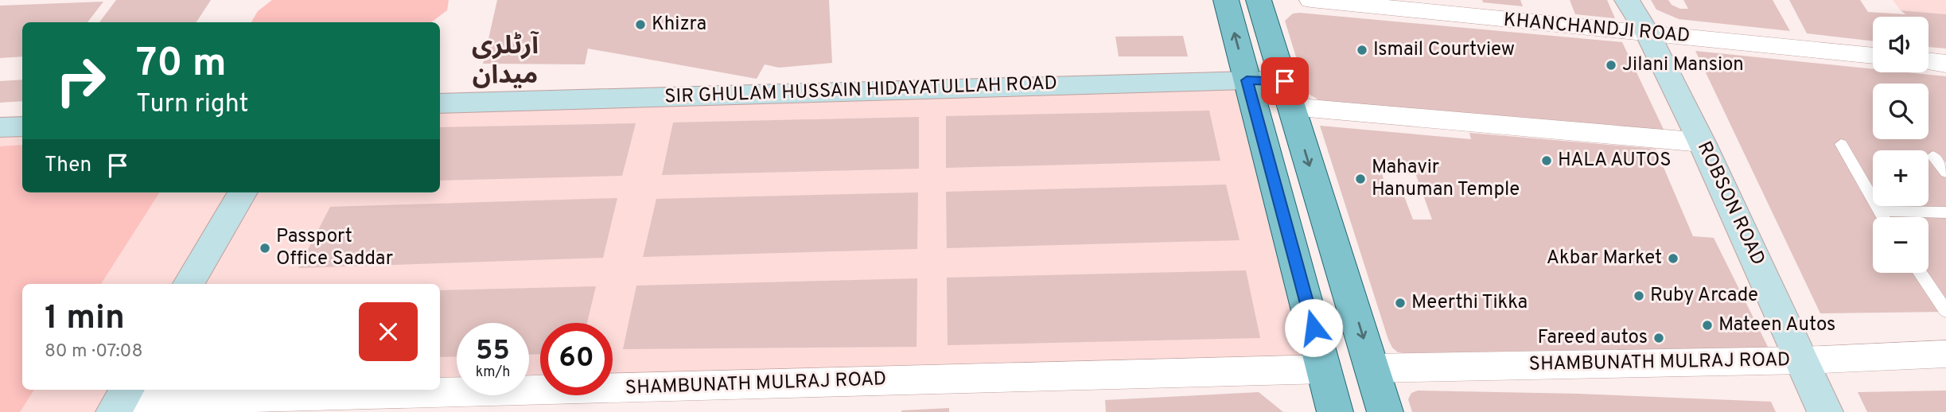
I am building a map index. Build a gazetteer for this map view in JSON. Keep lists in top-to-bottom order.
{
  "streets": {
    "street": [
      "KHANCHANDJI ROAD",
      "SIR GHULAM HUSSAIN HIDAYATULLAH ROAD",
      "ROBSON ROAD",
      "SHAMBUNATH MULRAJ ROAD"
    ]
  },
  "crossings": [
    ["KHANCHANDJI ROAD", "ROBSON ROAD"],
    ["ROBSON ROAD", "SHAMBUNATH MULRAJ ROAD"]
  ],
  "districts": ["آرٹلری میدان"],
  "places": [
    "Khizra",
    "Ismail Courtview",
    "Jilani Mansion",
    "HALA AUTOS",
    "Mahavir Hanuman Temple",
    "Passport Office Saddar",
    "Akbar Market",
    "Ruby Arcade",
    "Meerthi Tikka",
    "Mateen Autos",
    "Fareed autos"
  ],
  "page": {
    "map_buttons": ["+", "−"],
    "turn": ["70 m", "Turn right"],
    "then": "Then",
    "heading": ["1 min", "80 m · 07:08"],
    "speed": "55 km/h",
    "limit": "60"
  }
}
